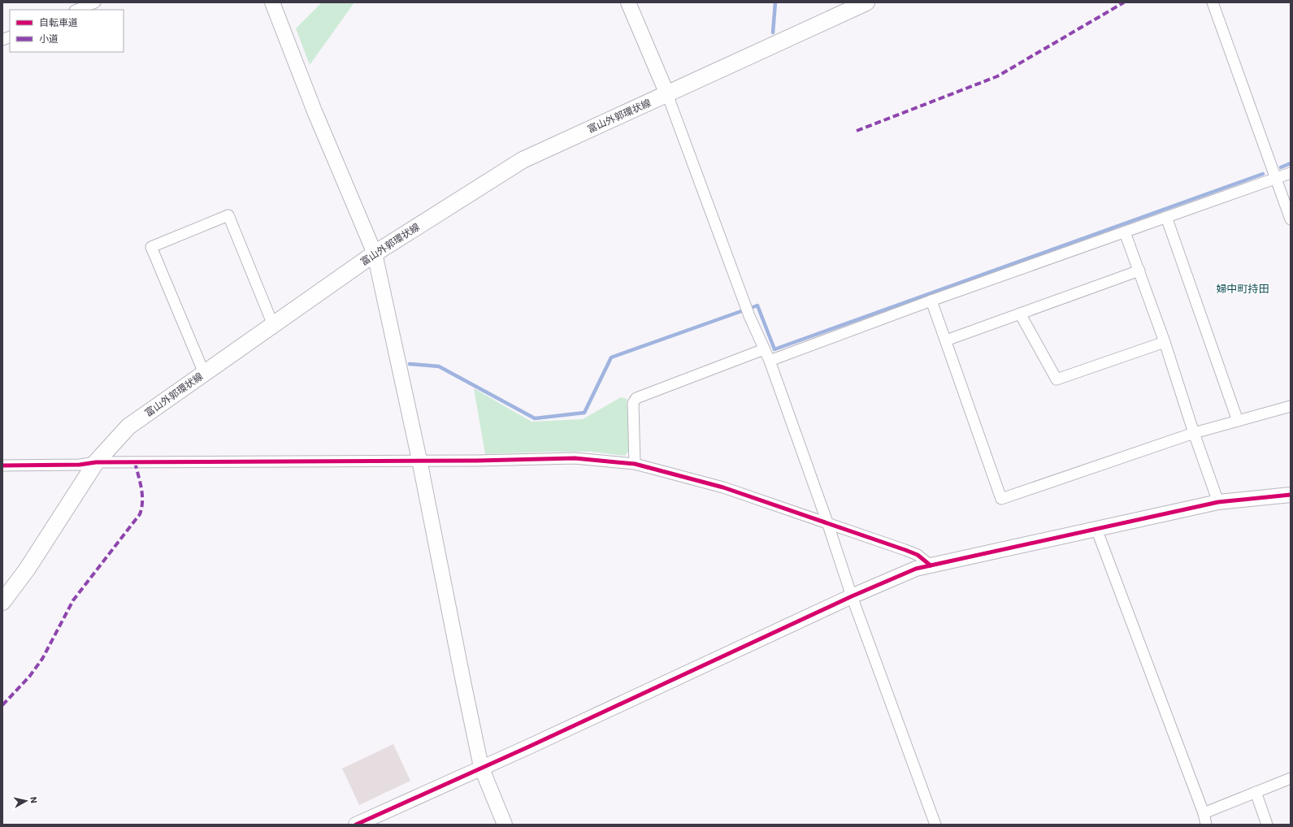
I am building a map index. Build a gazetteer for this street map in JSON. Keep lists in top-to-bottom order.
{
  "streets": {
    "main road": ["富山外郭環状線"]
  },
  "districts": ["婦中町持田"],
  "legend": ["自転車道", "小道"],
  "north": "right"
}
